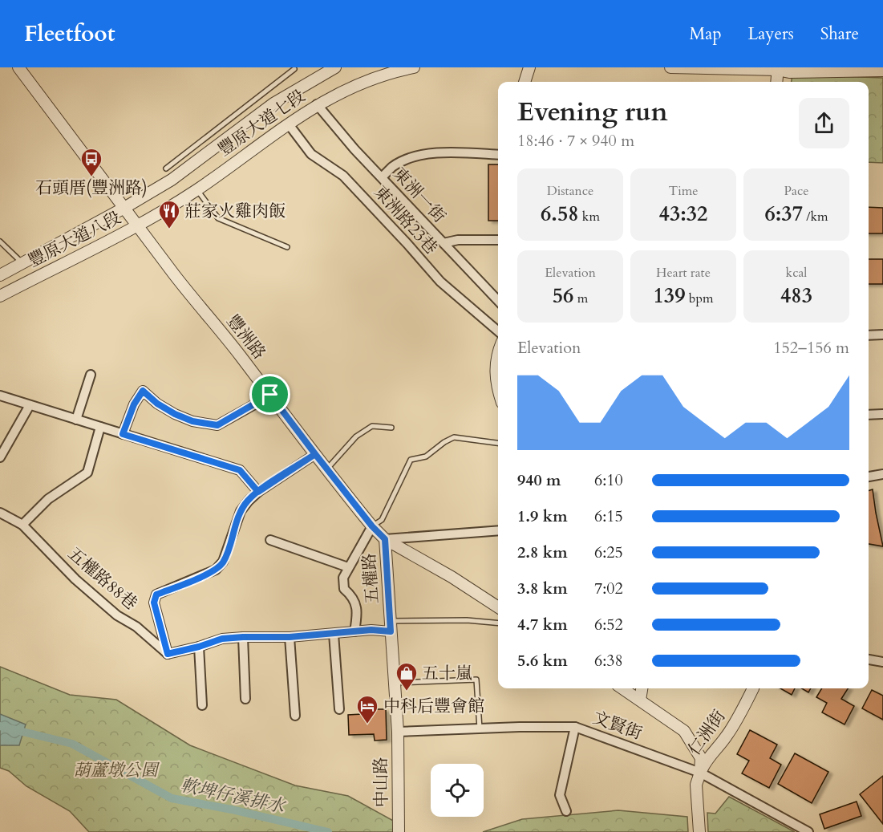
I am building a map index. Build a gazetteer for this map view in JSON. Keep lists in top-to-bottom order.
{
  "streets": {
    "street": [
      "豐原大道七段",
      "東洲一街",
      "東洲路23巷",
      "豐原大道八段",
      "豐洲路",
      "五權路88巷",
      "五權路",
      "文賢街",
      "仁洲街",
      "中山路"
    ]
  },
  "crossings": [
    ["豐原大道七段", "東洲一街"],
    ["豐原大道七段", "東洲路23巷"],
    ["豐原大道七段", "豐原大道八段"],
    ["豐原大道七段", "豐洲路"],
    ["豐原大道八段", "豐洲路"],
    ["豐洲路", "五權路"],
    ["五權路", "文賢街"],
    ["五權路", "中山路"],
    ["文賢街", "仁洲街"],
    ["文賢街", "中山路"]
  ],
  "water": ["軟埤仔溪排水"],
  "parks": ["葫蘆墩公園"],
  "places": {
    "bus stop": ["石頭厝(豐洲路)"],
    "restaurant": ["莊家火雞肉飯"],
    "shop": ["五十嵐"],
    "hotel": ["中科后豐會館"]
  },
  "page": {
    "header": "Fleetfoot",
    "nav": ["Map", "Layers", "Share"],
    "heading": ["Evening run", "18:46 · 7 × 940 m"],
    "stats": [
      ["Distance", "6.58 km"],
      ["Time", "43:32"],
      ["Pace", "6:37 /km"],
      ["Elevation", "56 m"],
      ["Heart rate", "139 bpm"],
      ["kcal", "483"]
    ],
    "chart": ["Elevation", "152–156 m"],
    "list": [
      {
        "name": "940 m",
        "note": "6:10"
      },
      {
        "name": "1.9 km",
        "note": "6:15"
      },
      {
        "name": "2.8 km",
        "note": "6:25"
      },
      {
        "name": "3.8 km",
        "note": "7:02"
      },
      {
        "name": "4.7 km",
        "note": "6:52"
      },
      {
        "name": "5.6 km",
        "note": "6:38"
      }
    ]
  }
}
